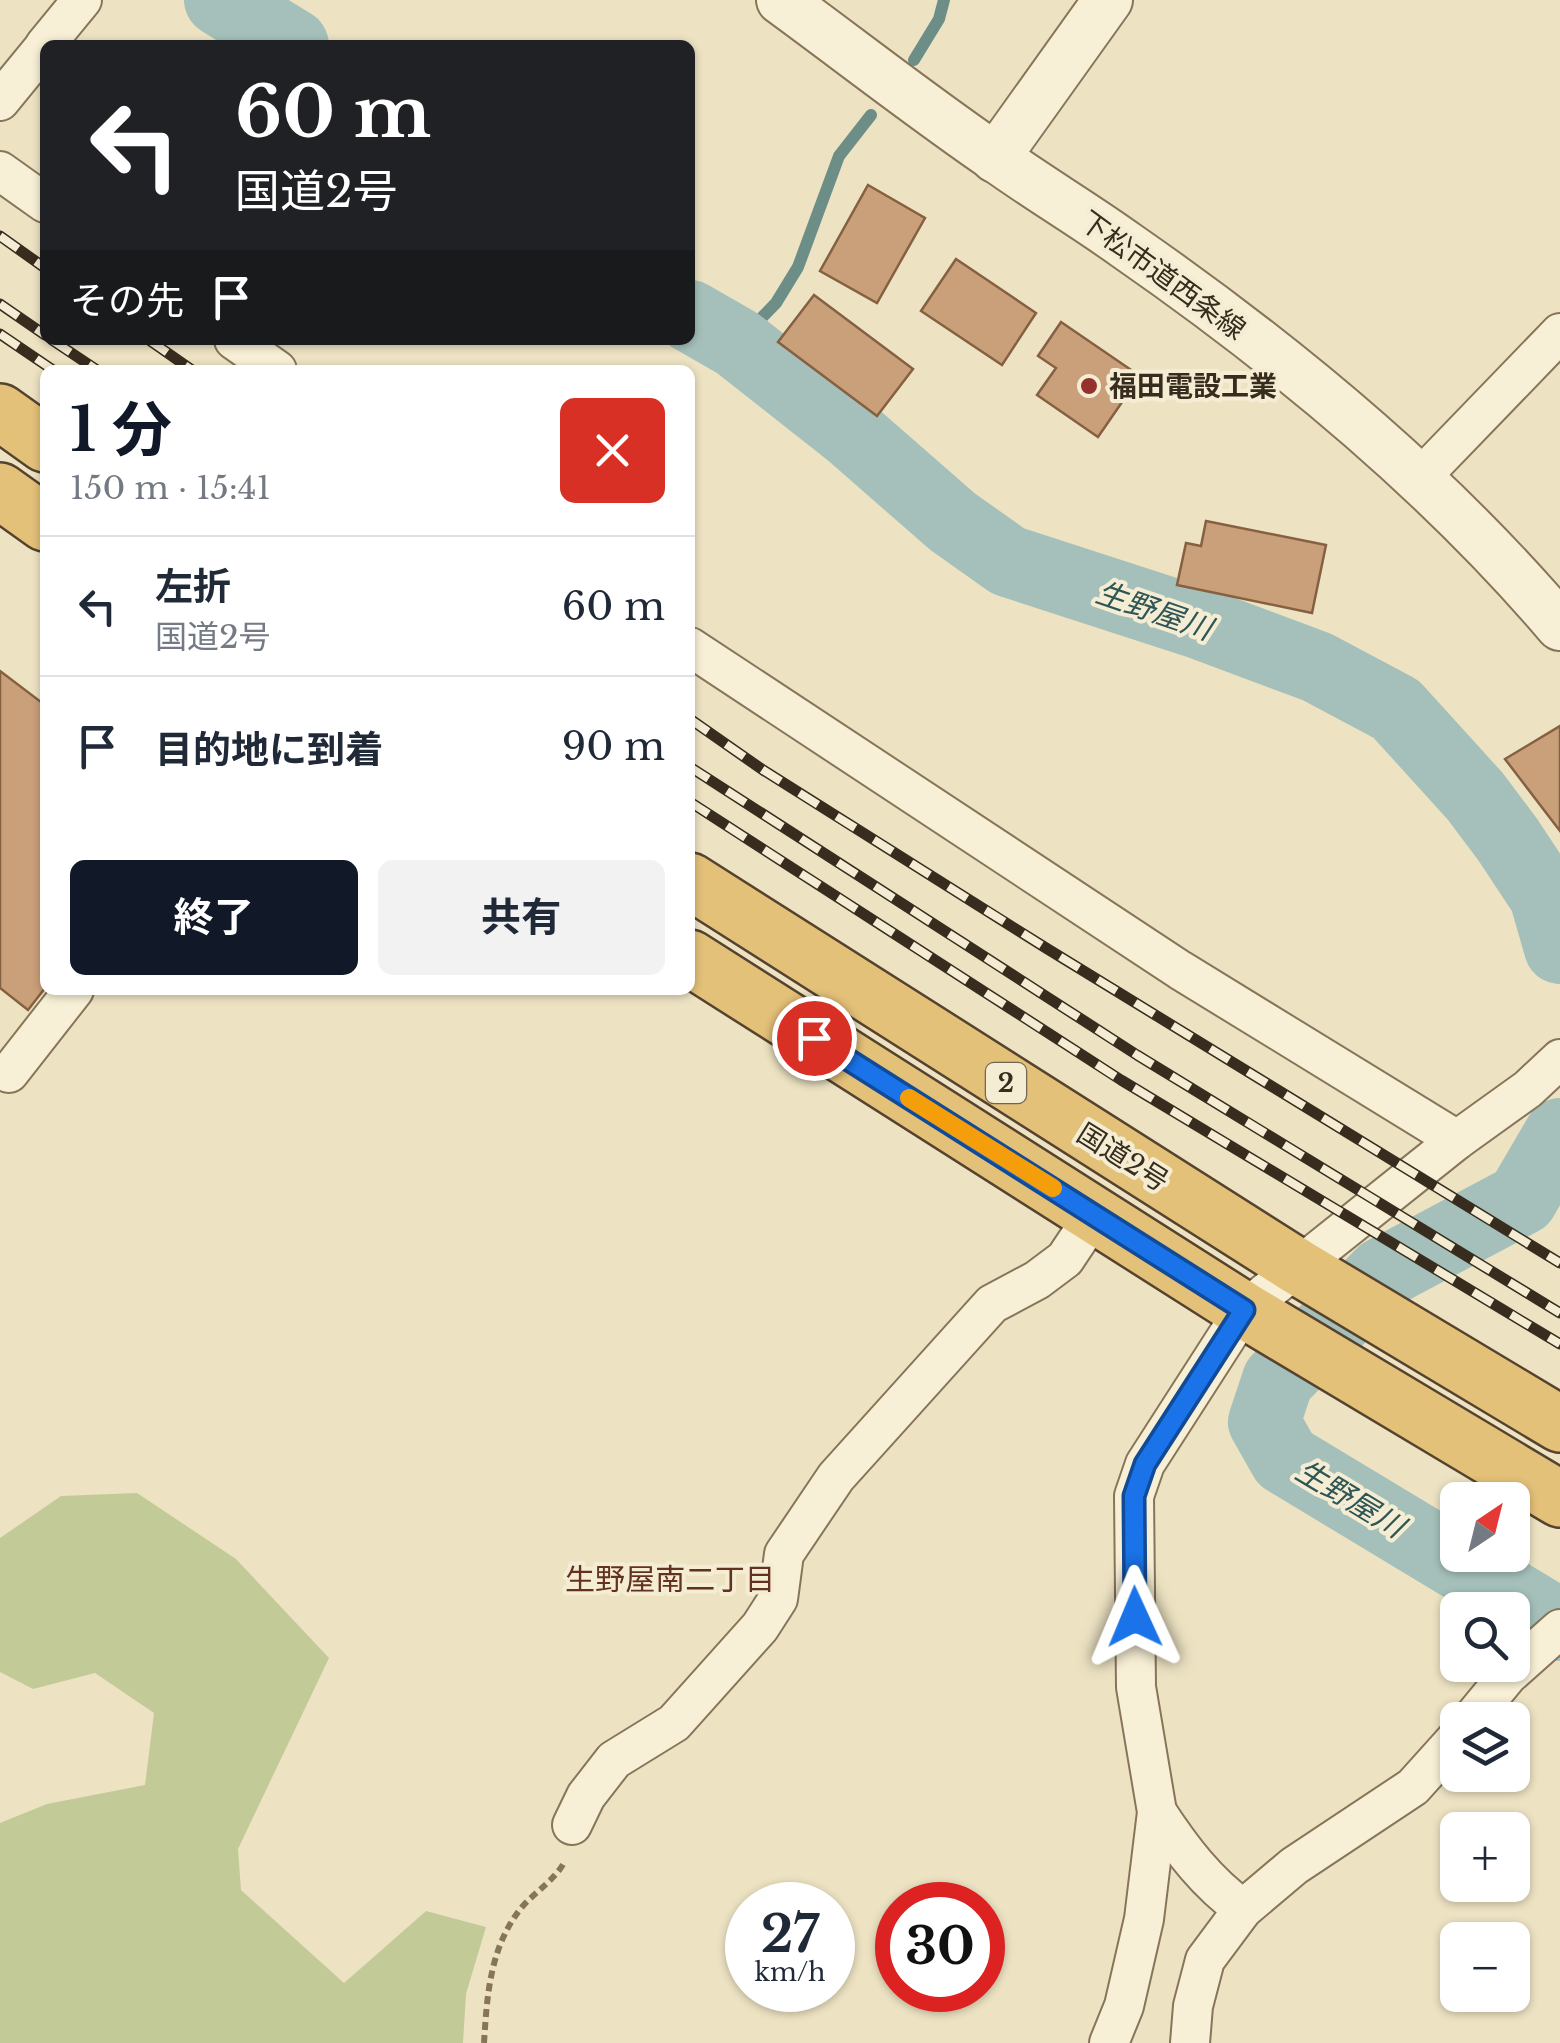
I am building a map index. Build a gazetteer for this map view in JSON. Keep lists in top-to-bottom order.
{
  "streets": {
    "highway": ["2", "国道2号"],
    "street": ["下松市道西条線"]
  },
  "districts": ["生野屋南二丁目"],
  "water": ["生野屋川"],
  "places": ["福田電設工業"],
  "north": "top right",
  "page": {
    "turn": ["60 m", "国道2号"],
    "then": "その先",
    "heading": ["1 分", "150 m · 15:41"],
    "list": [
      {
        "name": "左折",
        "note": "国道2号",
        "value": "60 m"
      },
      {
        "name": "目的地に到着",
        "value": "90 m"
      }
    ],
    "buttons": ["終了", "共有"],
    "map_buttons": ["+", "−"],
    "speed": "27 km/h",
    "limit": "30"
  }
}
